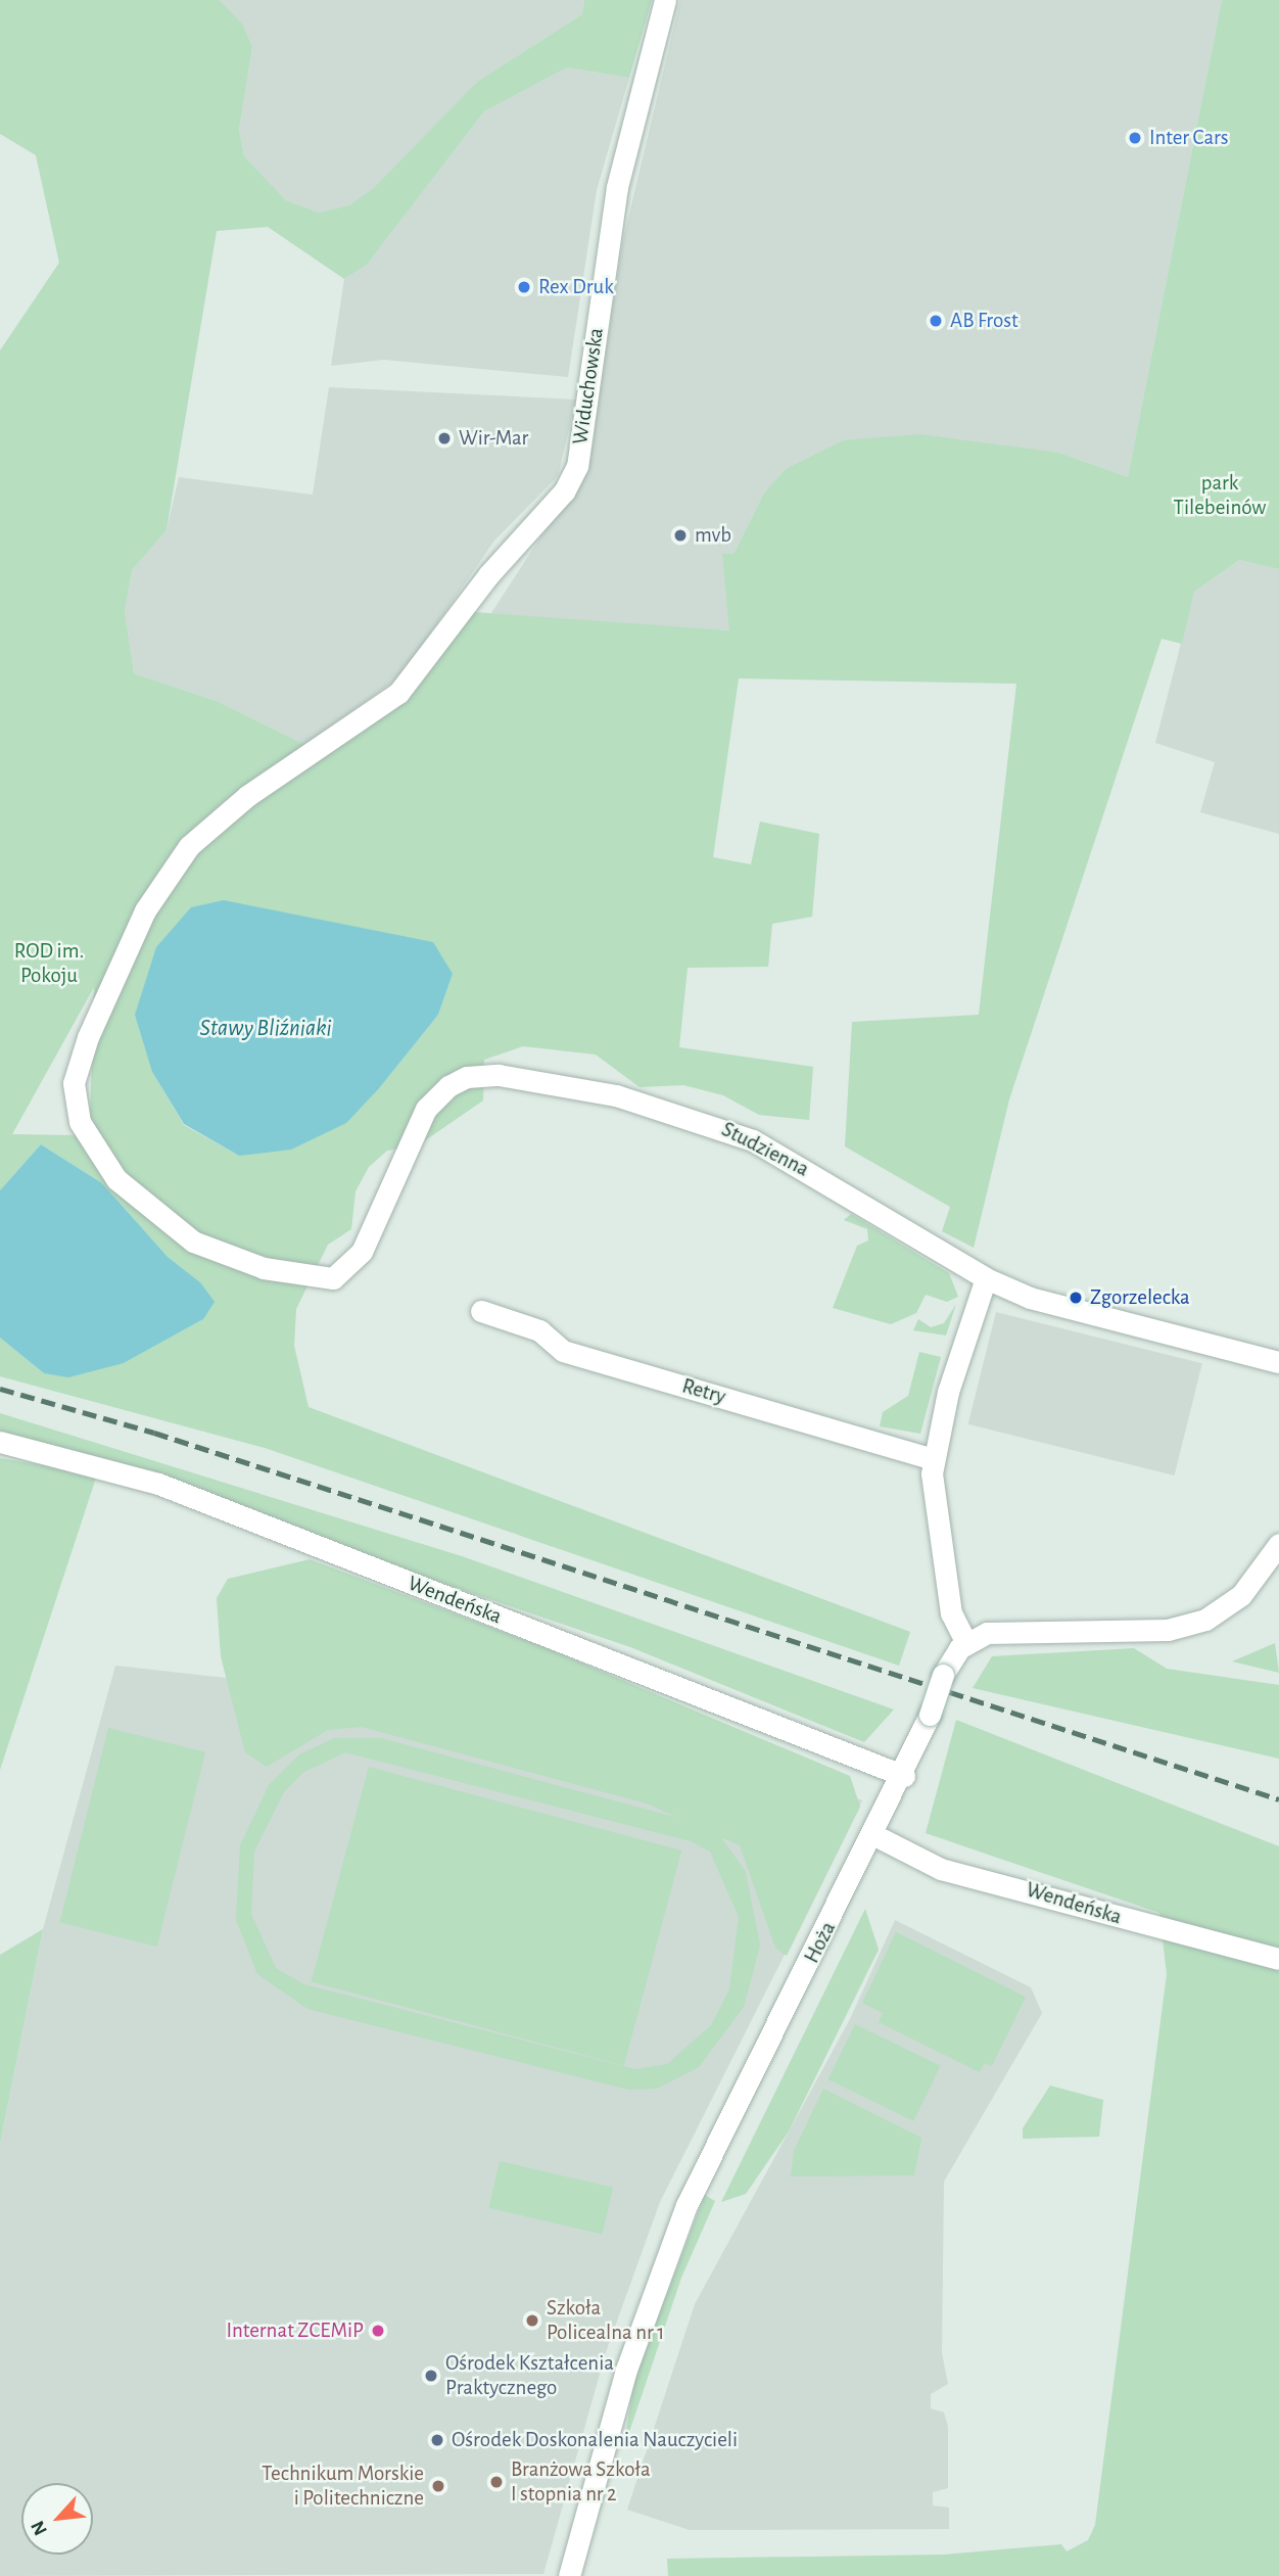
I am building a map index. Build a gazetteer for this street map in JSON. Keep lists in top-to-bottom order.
{
  "streets": {
    "street": [
      "Widuchowska",
      "Studzienna",
      "Retry",
      "Wendeńska",
      "Hoża"
    ]
  },
  "crossings": [
    ["Widuchowska", "Studzienna"],
    ["Wendeńska", "Hoża"]
  ],
  "water": ["Stawy Bliźniaki"],
  "parks": ["park Tilebeinów", "ROD im. Pokoju"],
  "places": [
    "Inter Cars",
    "Rex Druk",
    "AB Frost",
    "Wir-Mar",
    "mvb",
    "Zgorzelecka",
    "Szkoła Policealna nr 1",
    "Internat ZCEMiP",
    "Ośrodek Kształcenia Praktycznego",
    "Ośrodek Doskonalenia Nauczycieli",
    "Branżowa Szkoła I stopnia nr 2",
    "Technikum Morskie i Politechniczne"
  ],
  "north": "bottom left"
}
